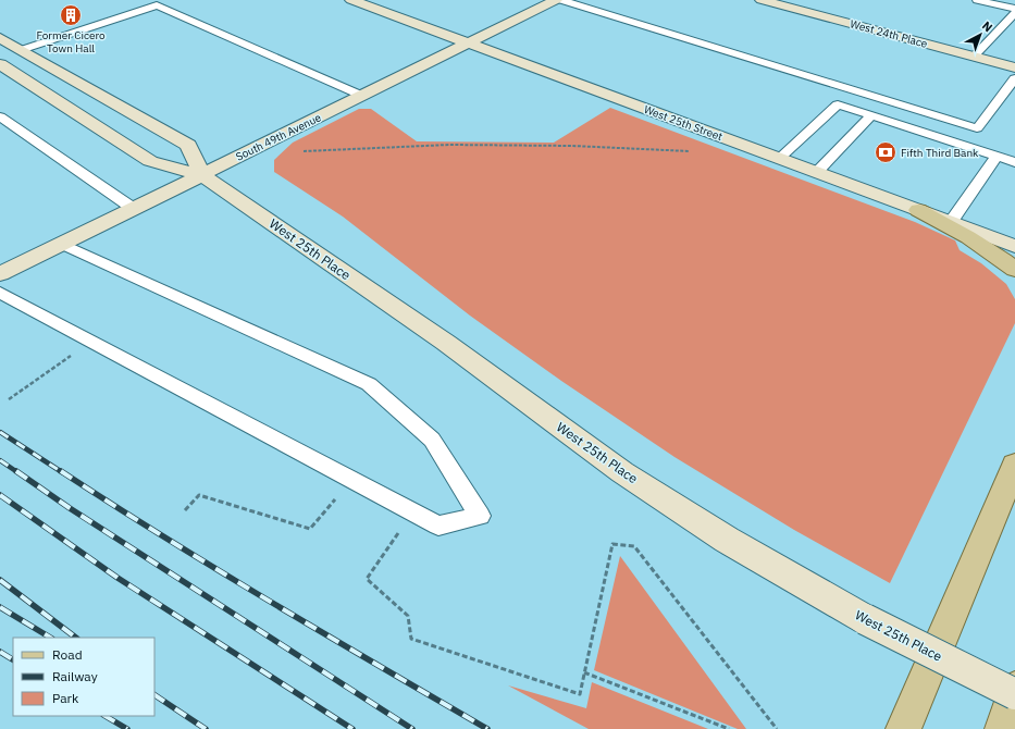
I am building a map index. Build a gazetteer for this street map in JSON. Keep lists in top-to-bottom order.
{
  "streets": {
    "street": [
      "West 24th Place",
      "West 25th Street",
      "South 49th Avenue",
      "West 25th Place"
    ]
  },
  "crossings": [
    ["West 25th Street", "South 49th Avenue"],
    ["South 49th Avenue", "West 25th Place"]
  ],
  "places": {
    "building": ["Former Cicero Town Hall"],
    "bank": ["Fifth Third Bank"]
  },
  "legend": ["Road", "Railway", "Park"],
  "north": "top right"
}
